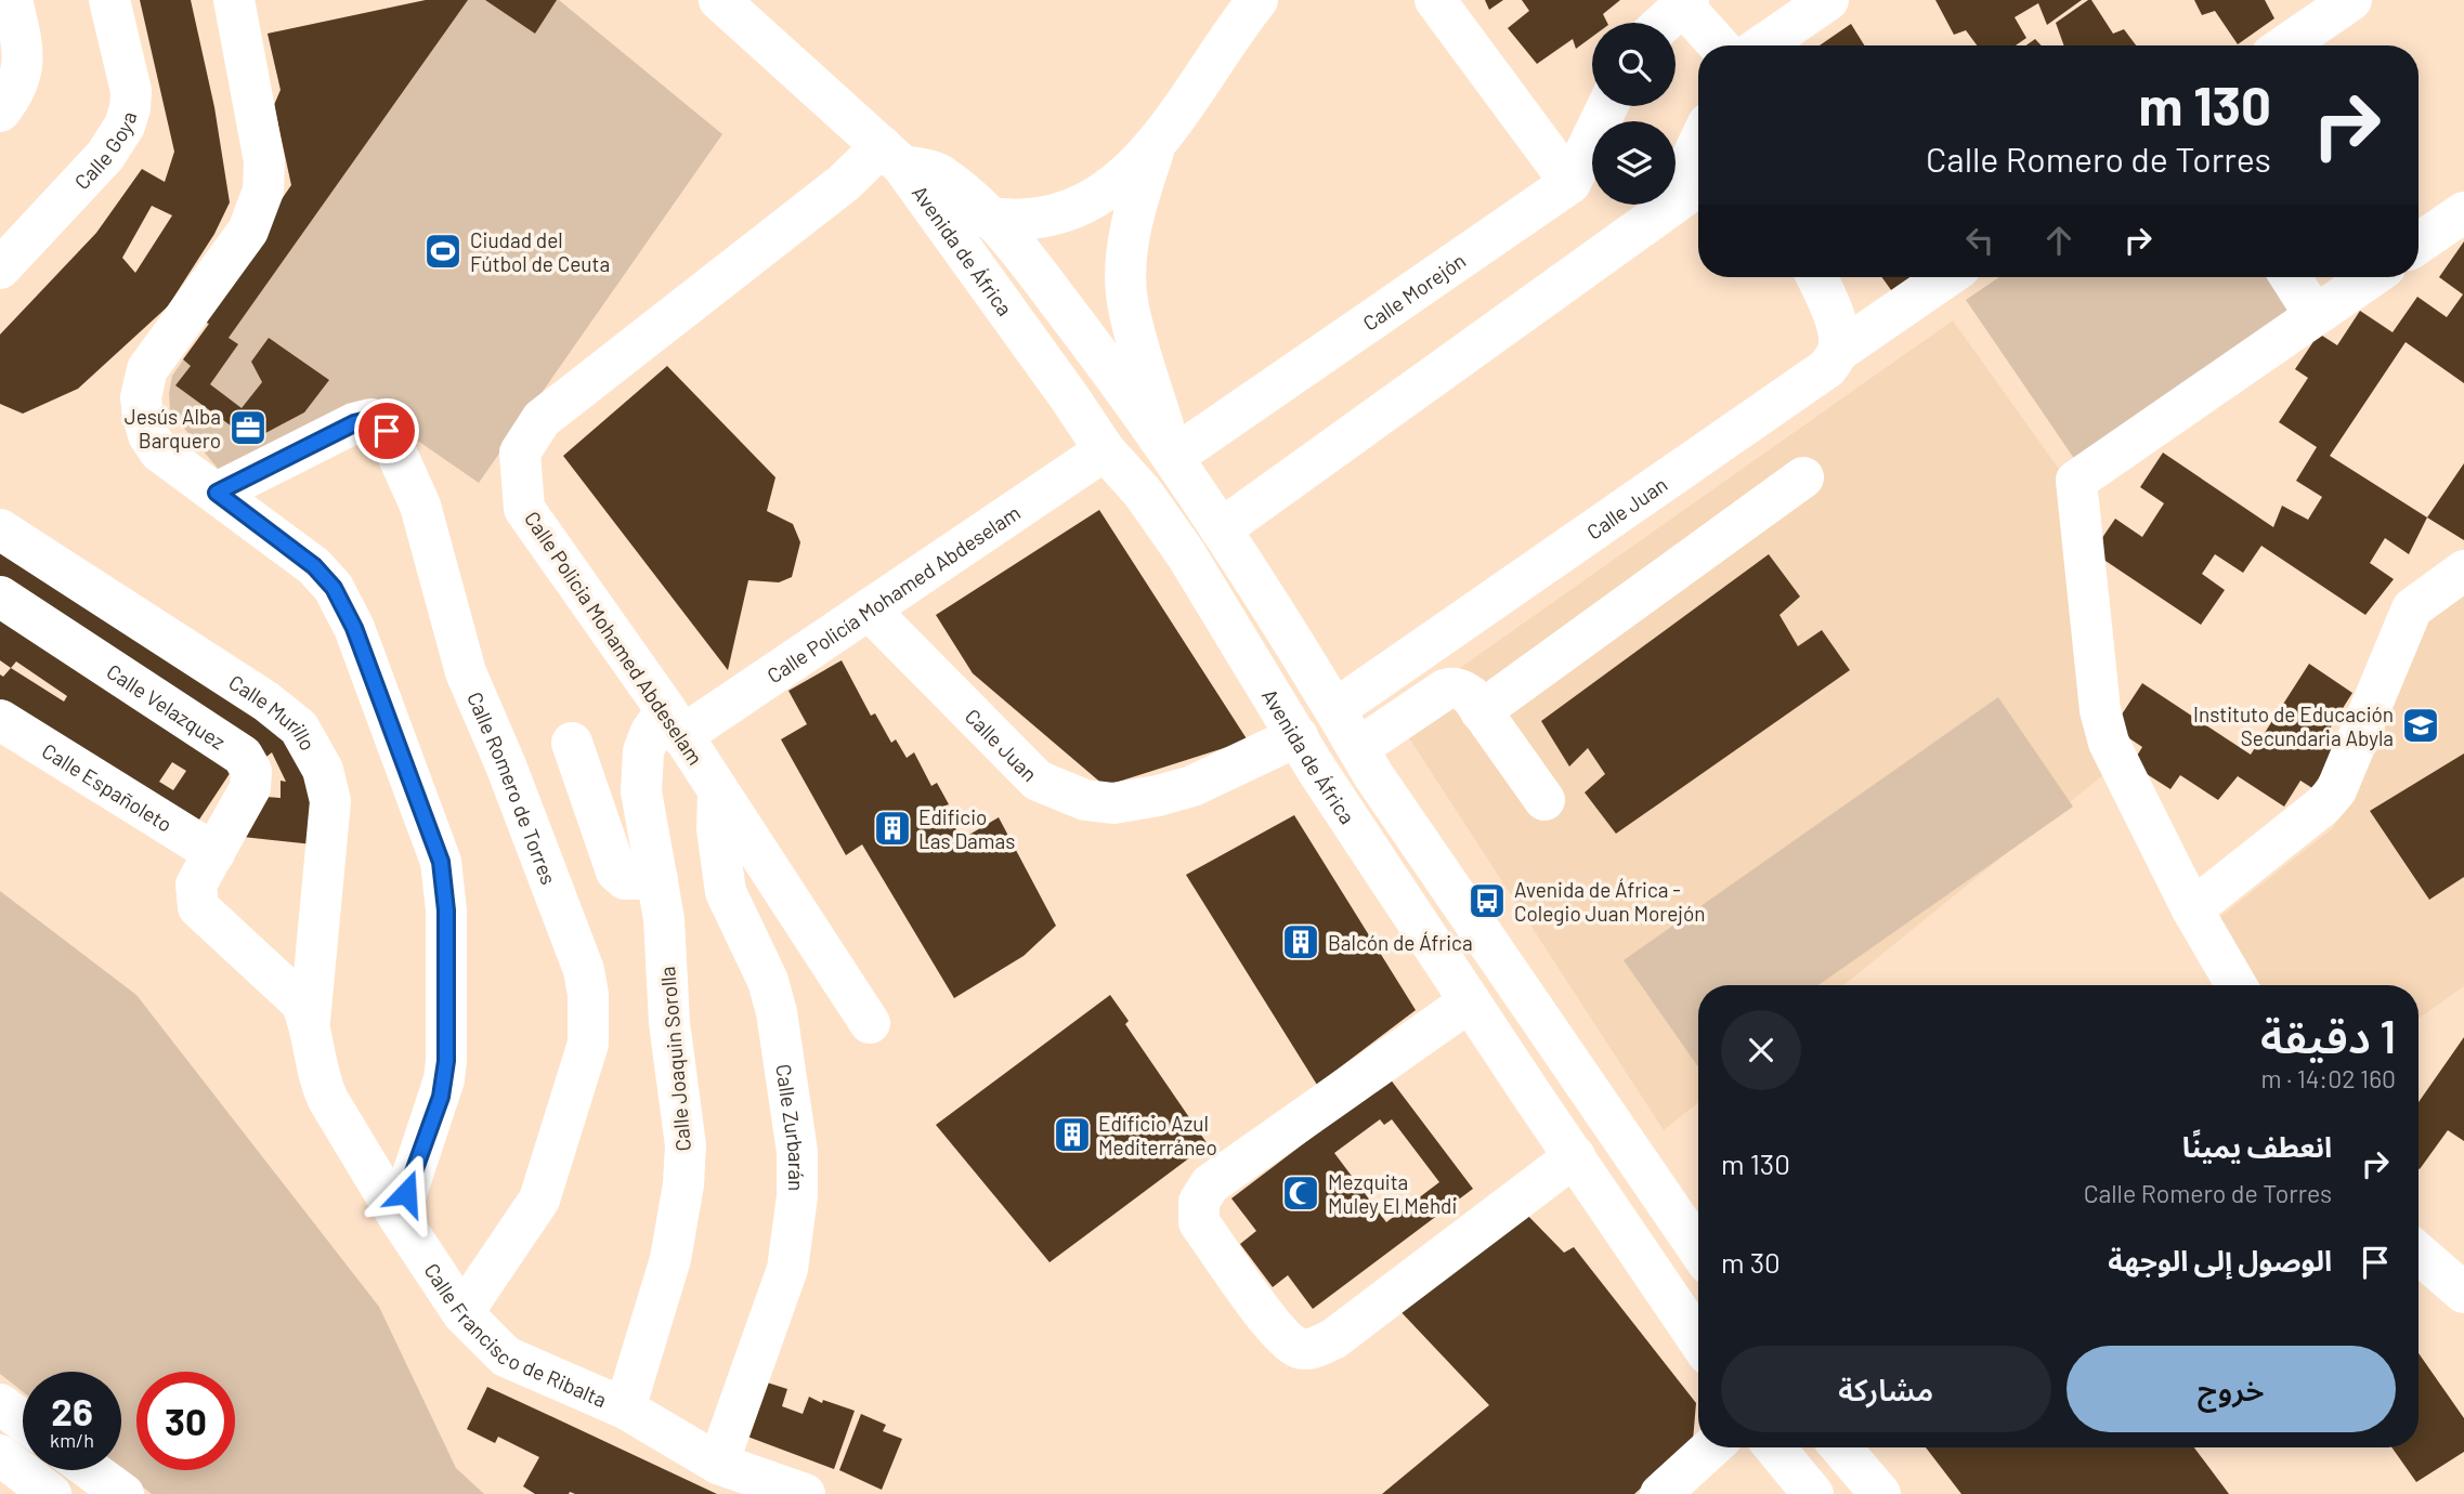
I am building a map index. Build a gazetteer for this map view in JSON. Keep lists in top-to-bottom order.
{
  "streets": {
    "main road": [
      "Calle Goya",
      "Avenida de África",
      "Calle Morejón",
      "Calle Juan",
      "Calle Policía Mohamed Abdeselam",
      "Calle Policia Mohamed Abdeselam",
      "Calle Velazquez",
      "Calle Murillo",
      "Calle Españoleto",
      "Calle Romero de Torres",
      "Calle Joaquin Sorolla",
      "Calle Zurbarán",
      "Calle Francisco de Ribalta"
    ]
  },
  "crossings": [
    ["Avenida de África", "Calle Morejón"],
    ["Avenida de África", "Calle Juan"],
    ["Avenida de África", "Calle Policía Mohamed Abdeselam"],
    ["Avenida de África", "Calle Policia Mohamed Abdeselam"],
    ["Calle Juan", "Calle Policía Mohamed Abdeselam"],
    ["Calle Policía Mohamed Abdeselam", "Calle Policia Mohamed Abdeselam"],
    ["Calle Policía Mohamed Abdeselam", "Calle Joaquin Sorolla"],
    ["Calle Policia Mohamed Abdeselam", "Calle Joaquin Sorolla"],
    ["Calle Policia Mohamed Abdeselam", "Calle Zurbarán"],
    ["Calle Velazquez", "Calle Españoleto"],
    ["Calle Velazquez", "Calle Francisco de Ribalta"],
    ["Calle Murillo", "Calle Francisco de Ribalta"],
    ["Calle Españoleto", "Calle Francisco de Ribalta"],
    ["Calle Romero de Torres", "Calle Francisco de Ribalta"],
    ["Calle Joaquin Sorolla", "Calle Francisco de Ribalta"],
    ["Calle Zurbarán", "Calle Francisco de Ribalta"]
  ],
  "places": {
    "sports": ["Ciudad del Fútbol de Ceuta"],
    "office": ["Jesús Alba Barquero"],
    "school or university": ["Instituto de Educación Secundaria Abyla"],
    "building": ["Edificio Las Damas", "Balcón de África", "Edificio Azul Mediterráneo"],
    "bus stop": ["Avenida de África - Colegio Juan Morejón"],
    "mosque": ["Mezquita Muley El Mehdi"]
  },
  "page": {
    "turn": ["130 m", "Calle Romero de Torres"],
    "heading": ["1 دقيقة", "160 m · 14:02"],
    "list": [
      {
        "name": "انعطف يمينًا",
        "note": "Calle Romero de Torres",
        "value": "130 m"
      },
      {
        "name": "الوصول إلى الوجهة",
        "value": "30 m"
      }
    ],
    "buttons": ["خروج", "مشاركة"],
    "speed": "26 km/h",
    "limit": "30"
  }
}
